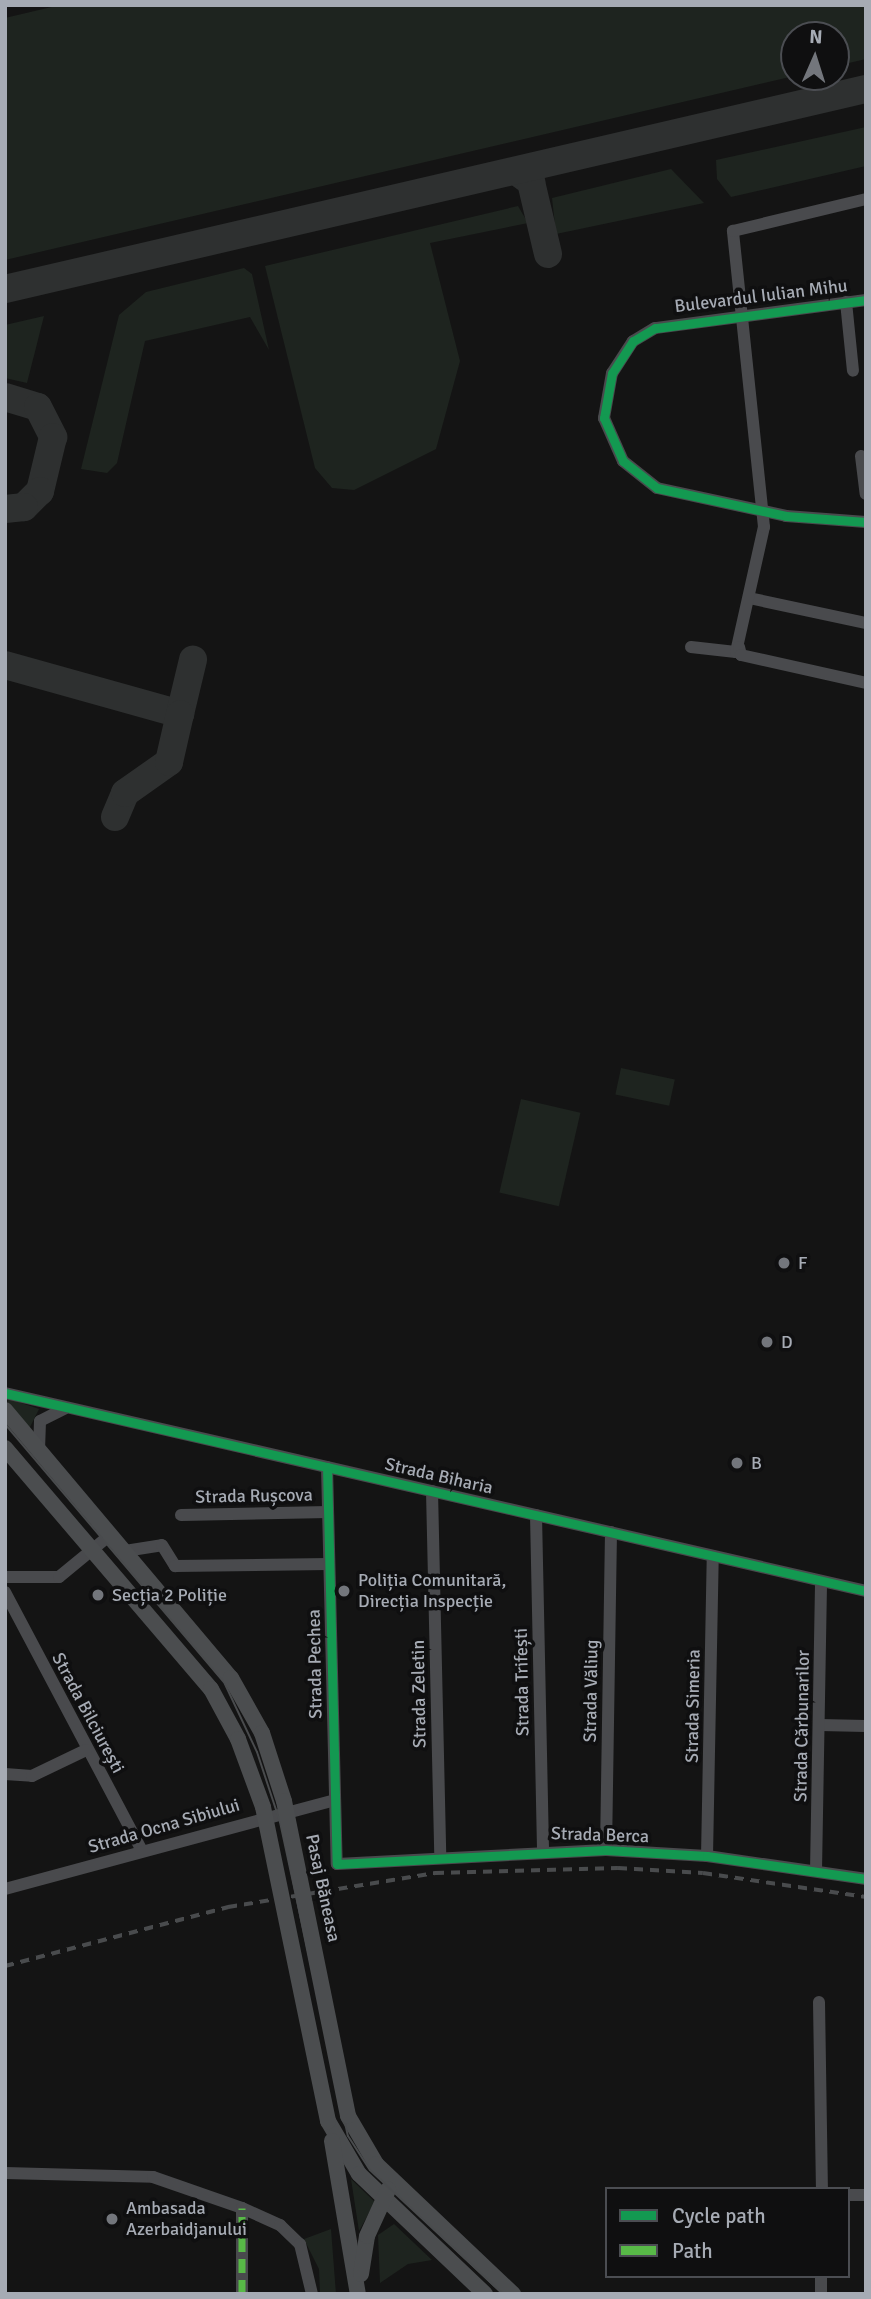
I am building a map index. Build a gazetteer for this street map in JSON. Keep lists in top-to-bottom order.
{
  "streets": {
    "main road": ["Pasaj Băneasa"],
    "street": [
      "Bulevardul Iulian Mihu",
      "Strada Biharia",
      "Strada Rușcova",
      "Strada Pechea",
      "Strada Trifești",
      "Strada Văliug",
      "Strada Zeletin",
      "Strada Simeria",
      "Strada Bilciurești",
      "Strada Cărbunarilor",
      "Strada Ocna Sibiului",
      "Strada Berca"
    ]
  },
  "crossings": [
    ["Strada Biharia", "Strada Pechea"],
    ["Strada Biharia", "Strada Trifești"],
    ["Strada Biharia", "Strada Văliug"],
    ["Strada Biharia", "Strada Zeletin"],
    ["Strada Biharia", "Strada Simeria"],
    ["Strada Biharia", "Strada Cărbunarilor"],
    ["Strada Rușcova", "Strada Pechea"],
    ["Strada Pechea", "Strada Ocna Sibiului"],
    ["Strada Pechea", "Strada Berca"],
    ["Strada Trifești", "Strada Berca"],
    ["Strada Văliug", "Strada Berca"],
    ["Strada Zeletin", "Strada Berca"],
    ["Strada Simeria", "Strada Berca"],
    ["Strada Bilciurești", "Strada Ocna Sibiului"],
    ["Strada Cărbunarilor", "Strada Berca"]
  ],
  "places": [
    "F",
    "D",
    "B",
    "Poliția Comunitară, Direcția Inspecție",
    "Secția 2 Poliție",
    "Ambasada Azerbaidjanului"
  ],
  "legend": ["Cycle path", "Path"],
  "north": "top"
}
